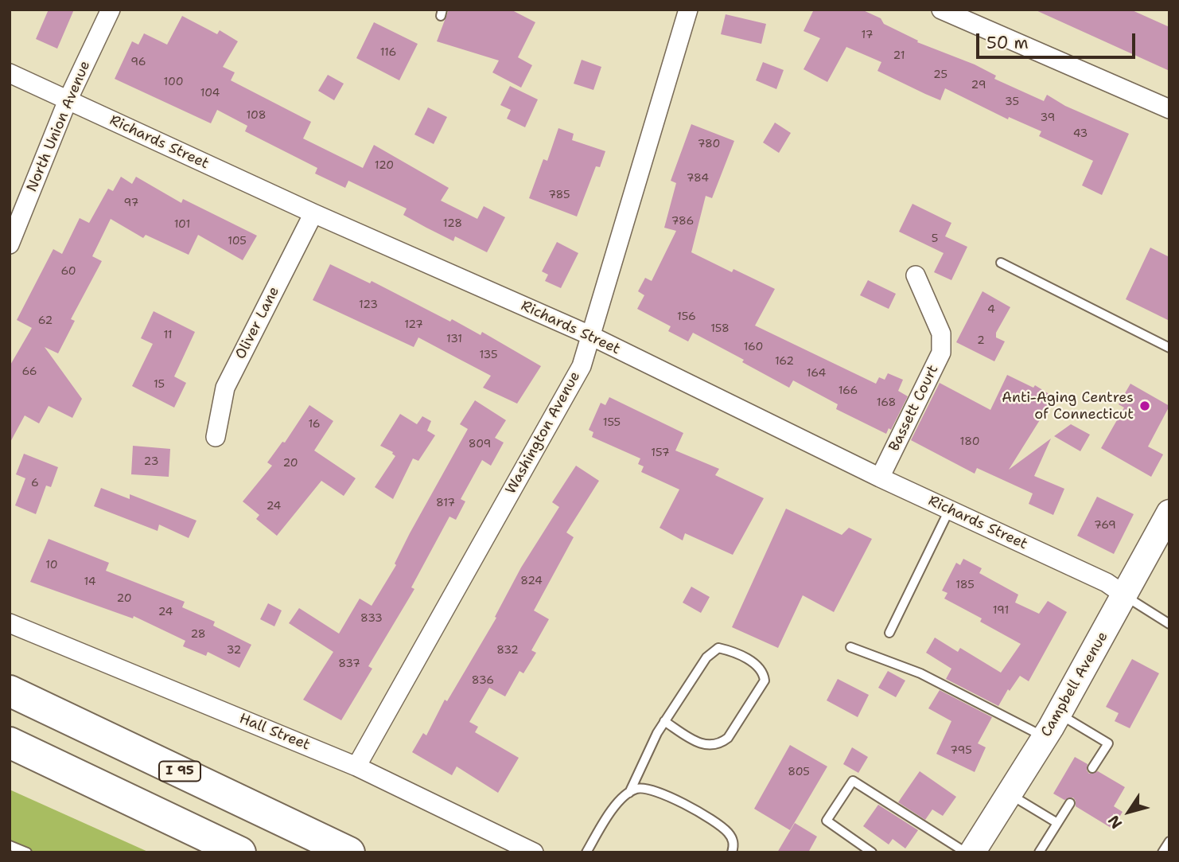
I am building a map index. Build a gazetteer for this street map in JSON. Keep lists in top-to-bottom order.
{
  "streets": {
    "highway": ["I 95"],
    "main road": ["Campbell Avenue"],
    "street": [
      "North Union Avenue",
      "Richards Street",
      "Oliver Lane",
      "Bassett Court",
      "Washington Avenue",
      "Hall Street"
    ]
  },
  "crossings": [
    ["North Union Avenue", "Richards Street"],
    ["Richards Street", "Oliver Lane"],
    ["Richards Street", "Bassett Court"],
    ["Richards Street", "Washington Avenue"],
    ["Richards Street", "Campbell Avenue"],
    ["Washington Avenue", "Hall Street"]
  ],
  "places": ["Anti-Aging Centres of Connecticut"],
  "house_numbers": [
    "17",
    "116",
    "21",
    "96",
    "25",
    "100",
    "29",
    "104",
    "35",
    "108",
    "39",
    "43",
    "780",
    "120",
    "784",
    "785",
    "97",
    "786",
    "128",
    "101",
    "5",
    "105",
    "60",
    "123",
    "4",
    "156",
    "62",
    "127",
    "158",
    "11",
    "131",
    "2",
    "160",
    "135",
    "162",
    "66",
    "164",
    "15",
    "166",
    "168",
    "155",
    "16",
    "180",
    "809",
    "157",
    "23",
    "20",
    "6",
    "817",
    "24",
    "769",
    "10",
    "824",
    "14",
    "185",
    "20",
    "191",
    "24",
    "833",
    "28",
    "32",
    "832",
    "837",
    "836",
    "795",
    "805"
  ],
  "scale_bar": "50 m",
  "north": "bottom left"
}
